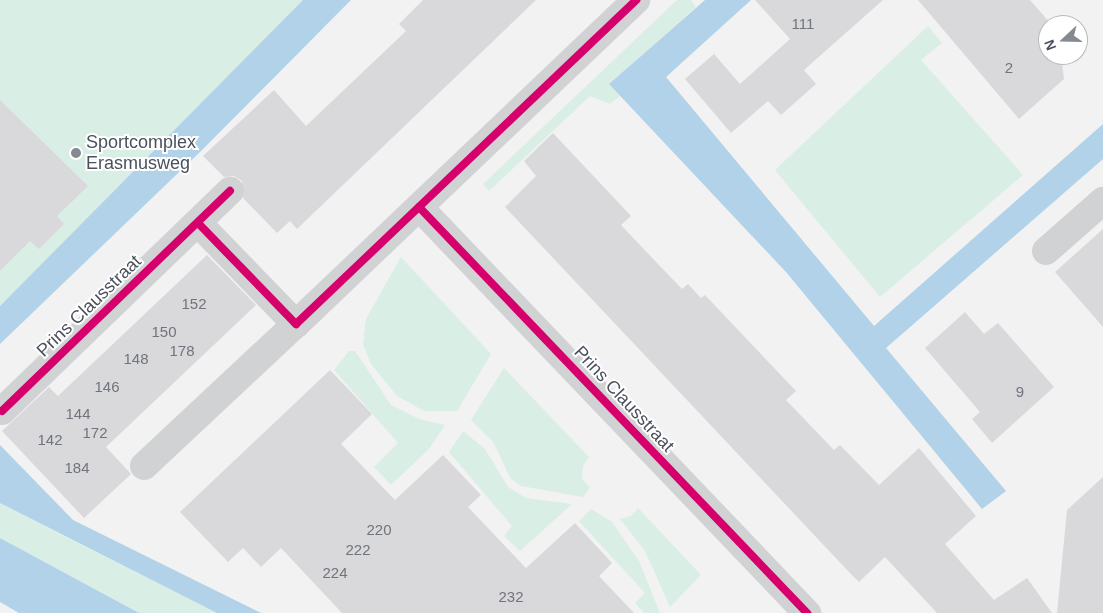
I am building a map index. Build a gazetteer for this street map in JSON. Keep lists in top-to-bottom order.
{
  "streets": {
    "street": ["Prins Clausstraat"]
  },
  "places": ["Sportcomplex Erasmusweg"],
  "house_numbers": [
    "111",
    "2",
    "152",
    "150",
    "178",
    "148",
    "146",
    "9",
    "144",
    "172",
    "142",
    "184",
    "220",
    "222",
    "224",
    "232"
  ],
  "north": "left"
}
